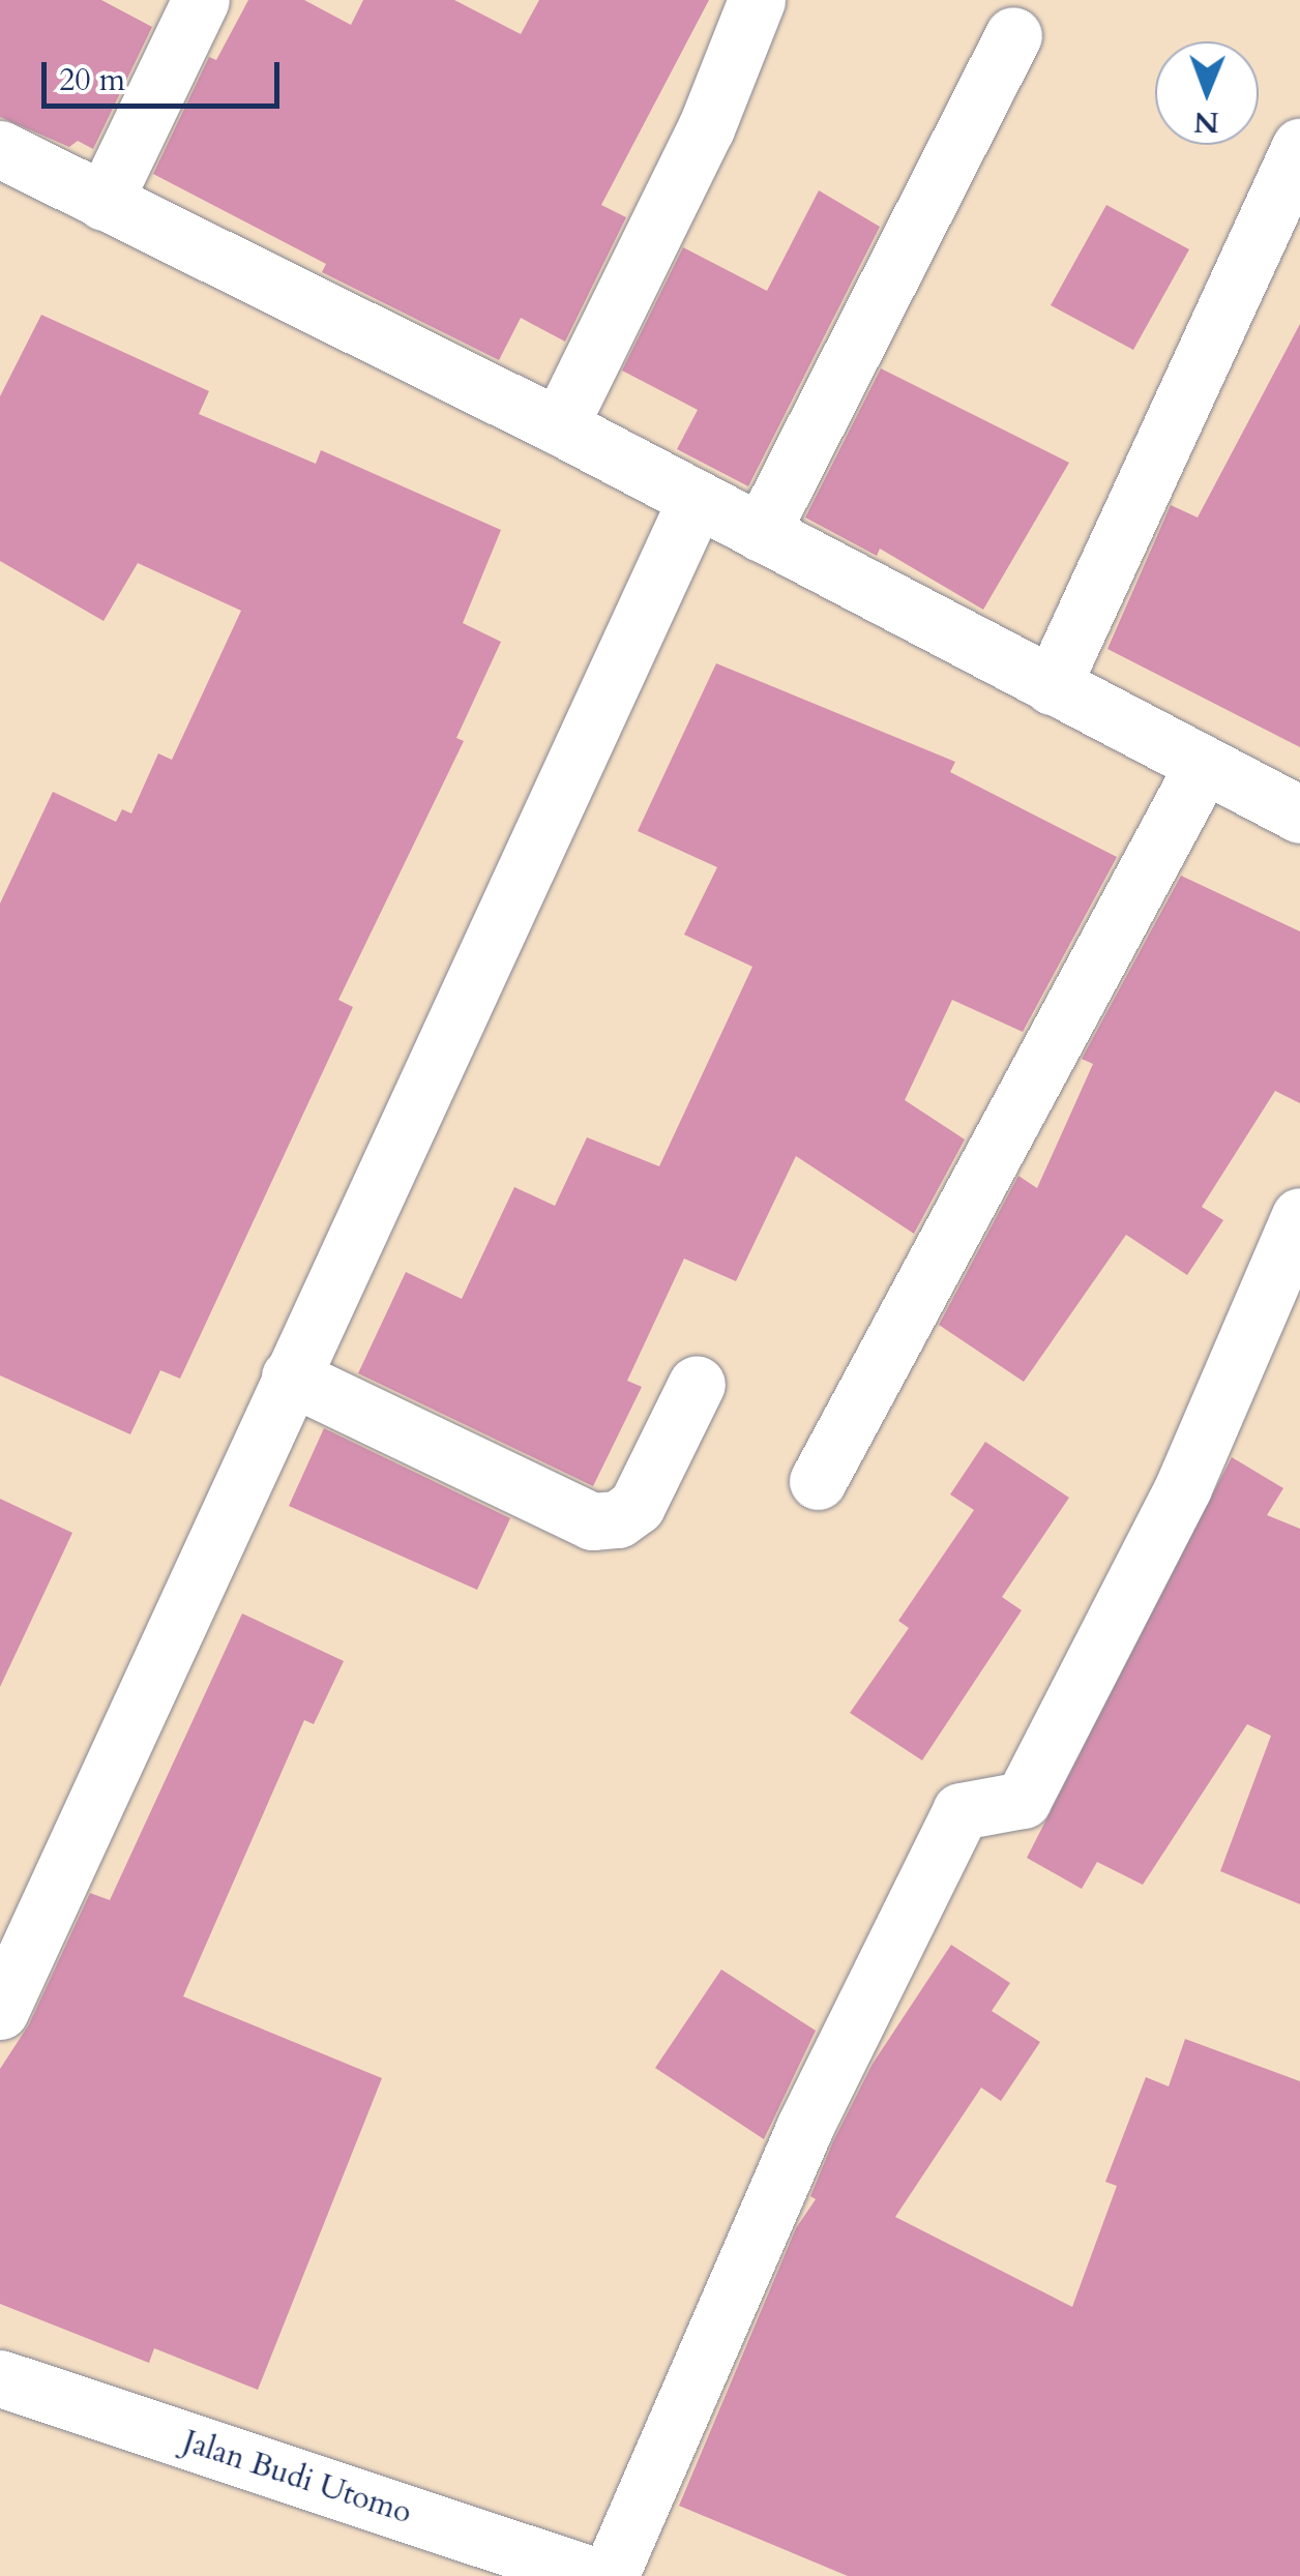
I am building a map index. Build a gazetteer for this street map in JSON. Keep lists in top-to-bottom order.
{
  "streets": {
    "street": ["Jalan Budi Utomo"]
  },
  "scale_bar": "20 m",
  "north": "bottom"
}
